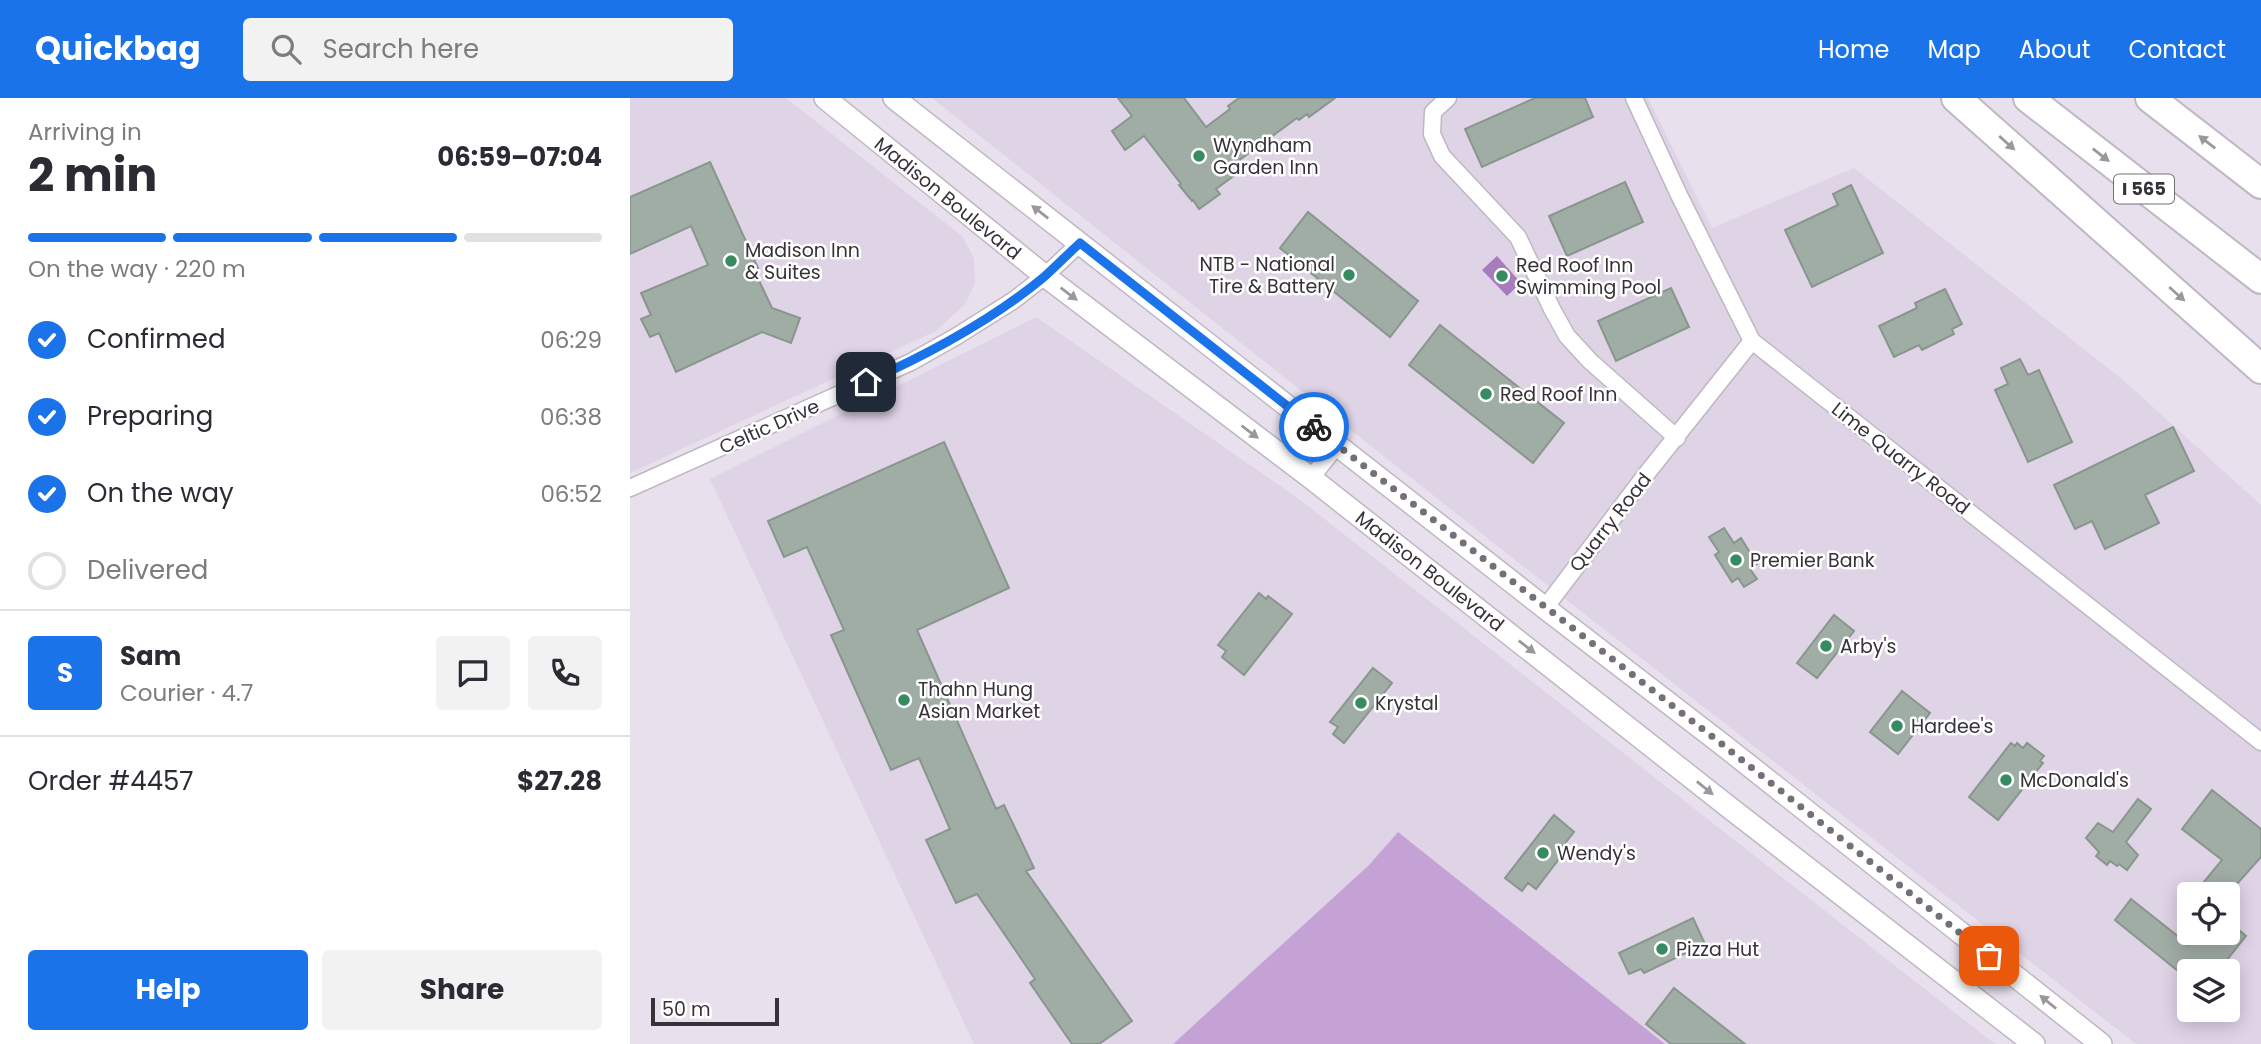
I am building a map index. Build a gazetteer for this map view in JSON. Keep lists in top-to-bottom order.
{
  "streets": {
    "highway": ["I 565"],
    "main road": ["Madison Boulevard"],
    "street": ["Celtic Drive", "Lime Quarry Road", "Quarry Road"]
  },
  "crossings": [
    ["Madison Boulevard", "Celtic Drive"],
    ["Lime Quarry Road", "Quarry Road"]
  ],
  "places": [
    "Wyndham Garden Inn",
    "Madison Inn & Suites",
    "NTB - National Tire & Battery",
    "Red Roof Inn Swimming Pool",
    "Red Roof Inn",
    "Premier Bank",
    "Arby's",
    "Thahn Hung Asian Market",
    "Krystal",
    "Hardee's",
    "McDonald's",
    "Wendy's",
    "Pizza Hut"
  ],
  "scale_bar": "50 m",
  "page": {
    "header": "Quickbag",
    "search": "Search here",
    "nav": [
      "Home",
      "Map",
      "About",
      "Contact"
    ],
    "heading": ["2 min", "Arriving in", "06:59–07:04"],
    "panel": [
      "Sam",
      "Courier · 4.7",
      "Order #4457",
      "$27.28"
    ],
    "bar": "On the way · 220 m",
    "list": [
      ["Confirmed", "06:29"],
      ["Preparing", "06:38"],
      ["On the way", "06:52"],
      "Delivered"
    ],
    "round": "S",
    "buttons": ["Help", "Share"],
    "scale": "50 m"
  }
}
